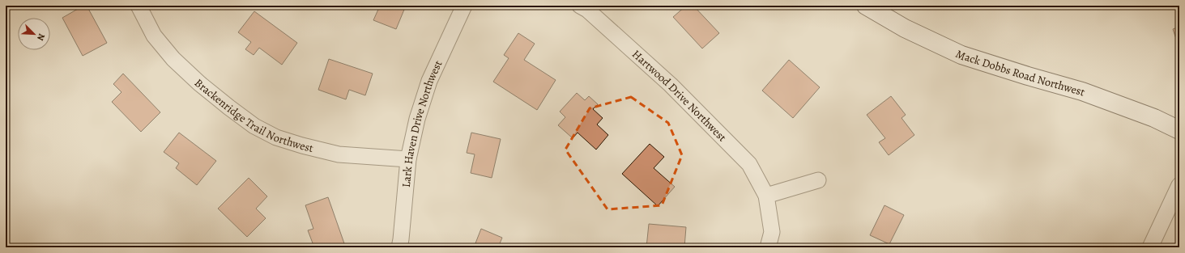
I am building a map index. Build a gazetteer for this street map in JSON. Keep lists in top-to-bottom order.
{
  "streets": {
    "street": [
      "Mack Dobbs Road Northwest",
      "Hartwood Drive Northwest",
      "Brackenridge Trail Northwest",
      "Lark Haven Drive Northwest"
    ]
  },
  "crossings": [
    ["Brackenridge Trail Northwest", "Lark Haven Drive Northwest"]
  ],
  "north": "bottom right"
}
